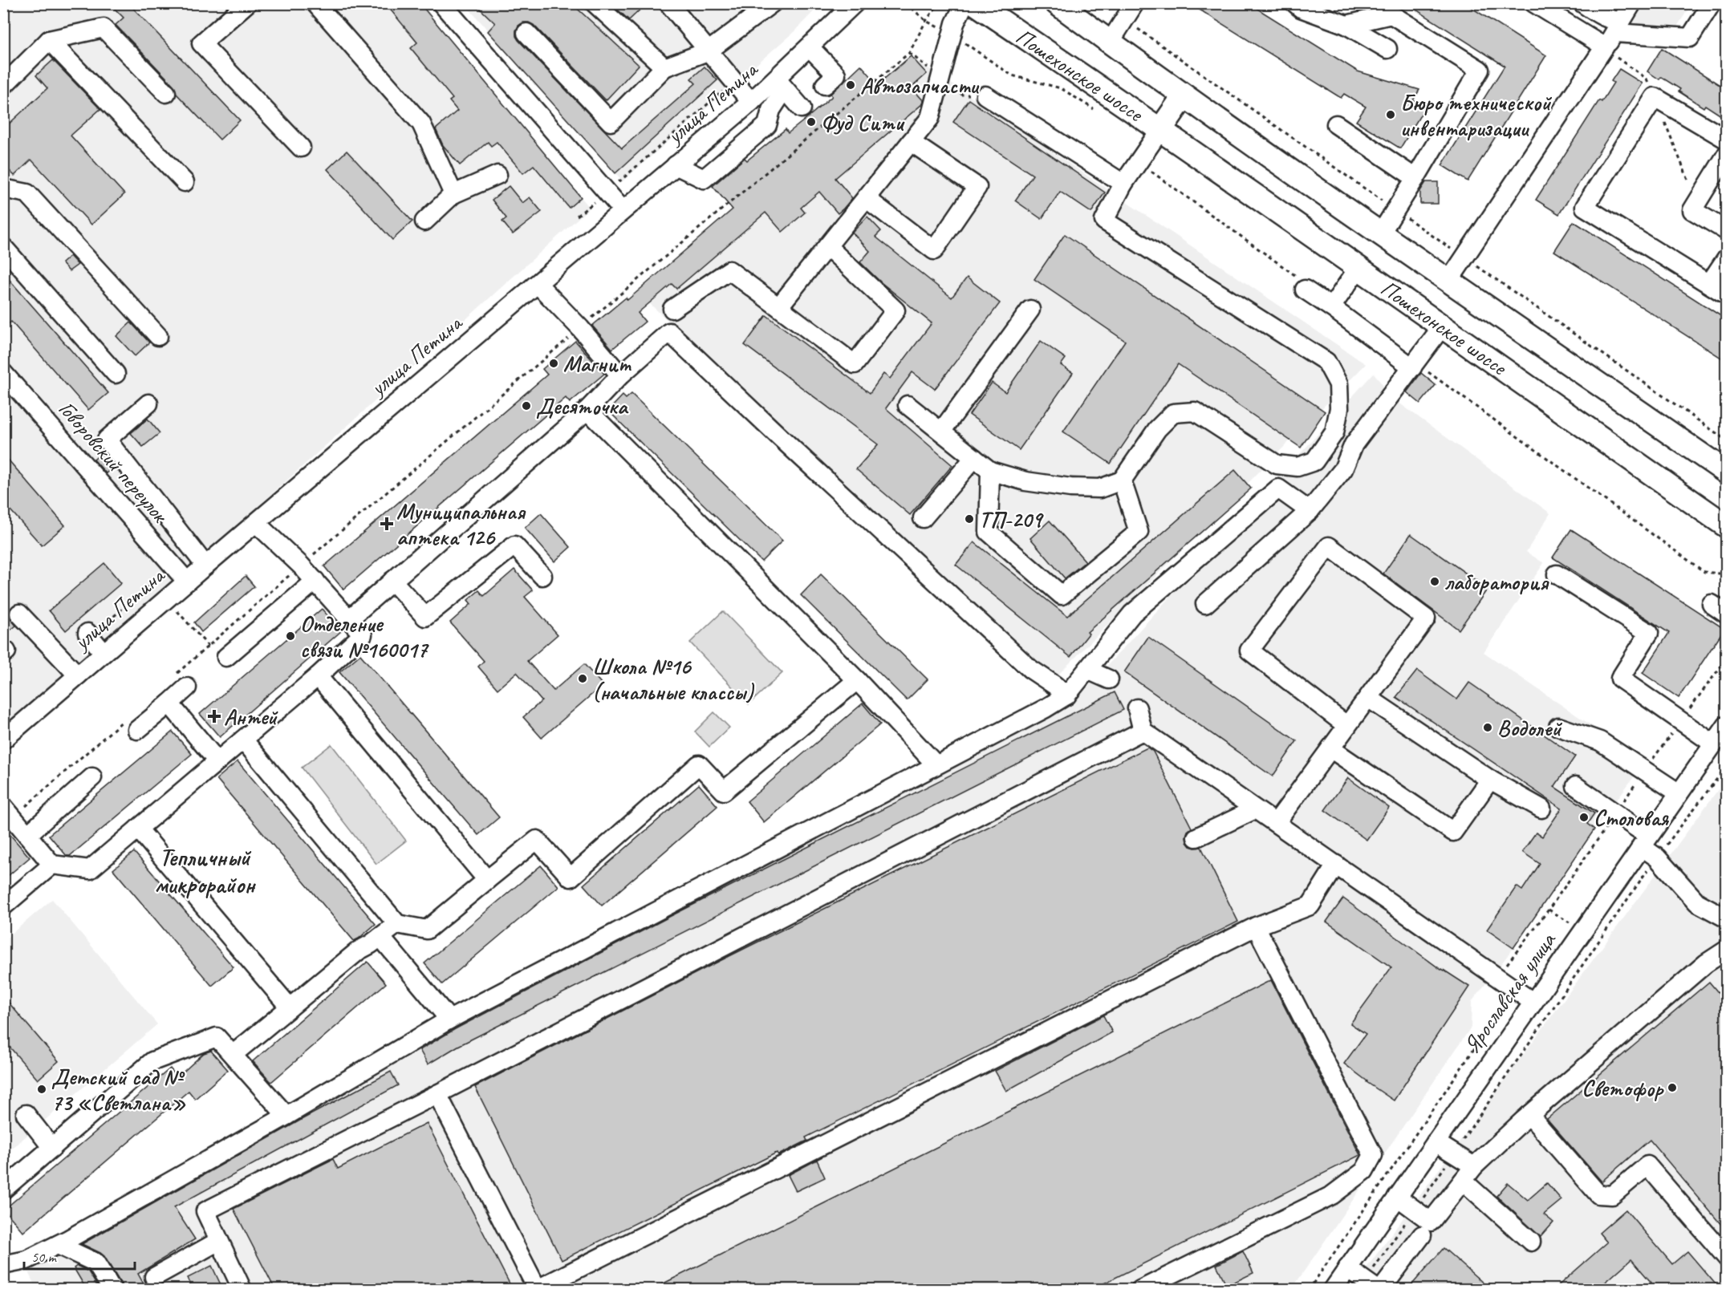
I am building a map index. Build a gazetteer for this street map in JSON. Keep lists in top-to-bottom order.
{
  "streets": {
    "main road": ["Пошехонское шоссе"],
    "street": ["улица Петина", "Говоровский переулок", "Ярославская улица"]
  },
  "crossings": [
    ["улица Петина", "Говоровский переулок"]
  ],
  "districts": ["Тепличный микрорайон"],
  "places": {
    "other": [
      "Автозапчасти",
      "Бюро технической инвентаризации",
      "Фуд Сити",
      "Магнит",
      "Десяточка",
      "ТП-209",
      "лаборатория",
      "Отделение связи №160017",
      "Школа №16 (начальные классы)",
      "Водолей",
      "Столовая",
      "Светофор",
      "Детский сад № 73 «Светлана»"
    ],
    "health": ["Муниципальная аптека 126", "Антей"]
  },
  "scale_bar": "50 m"
}
